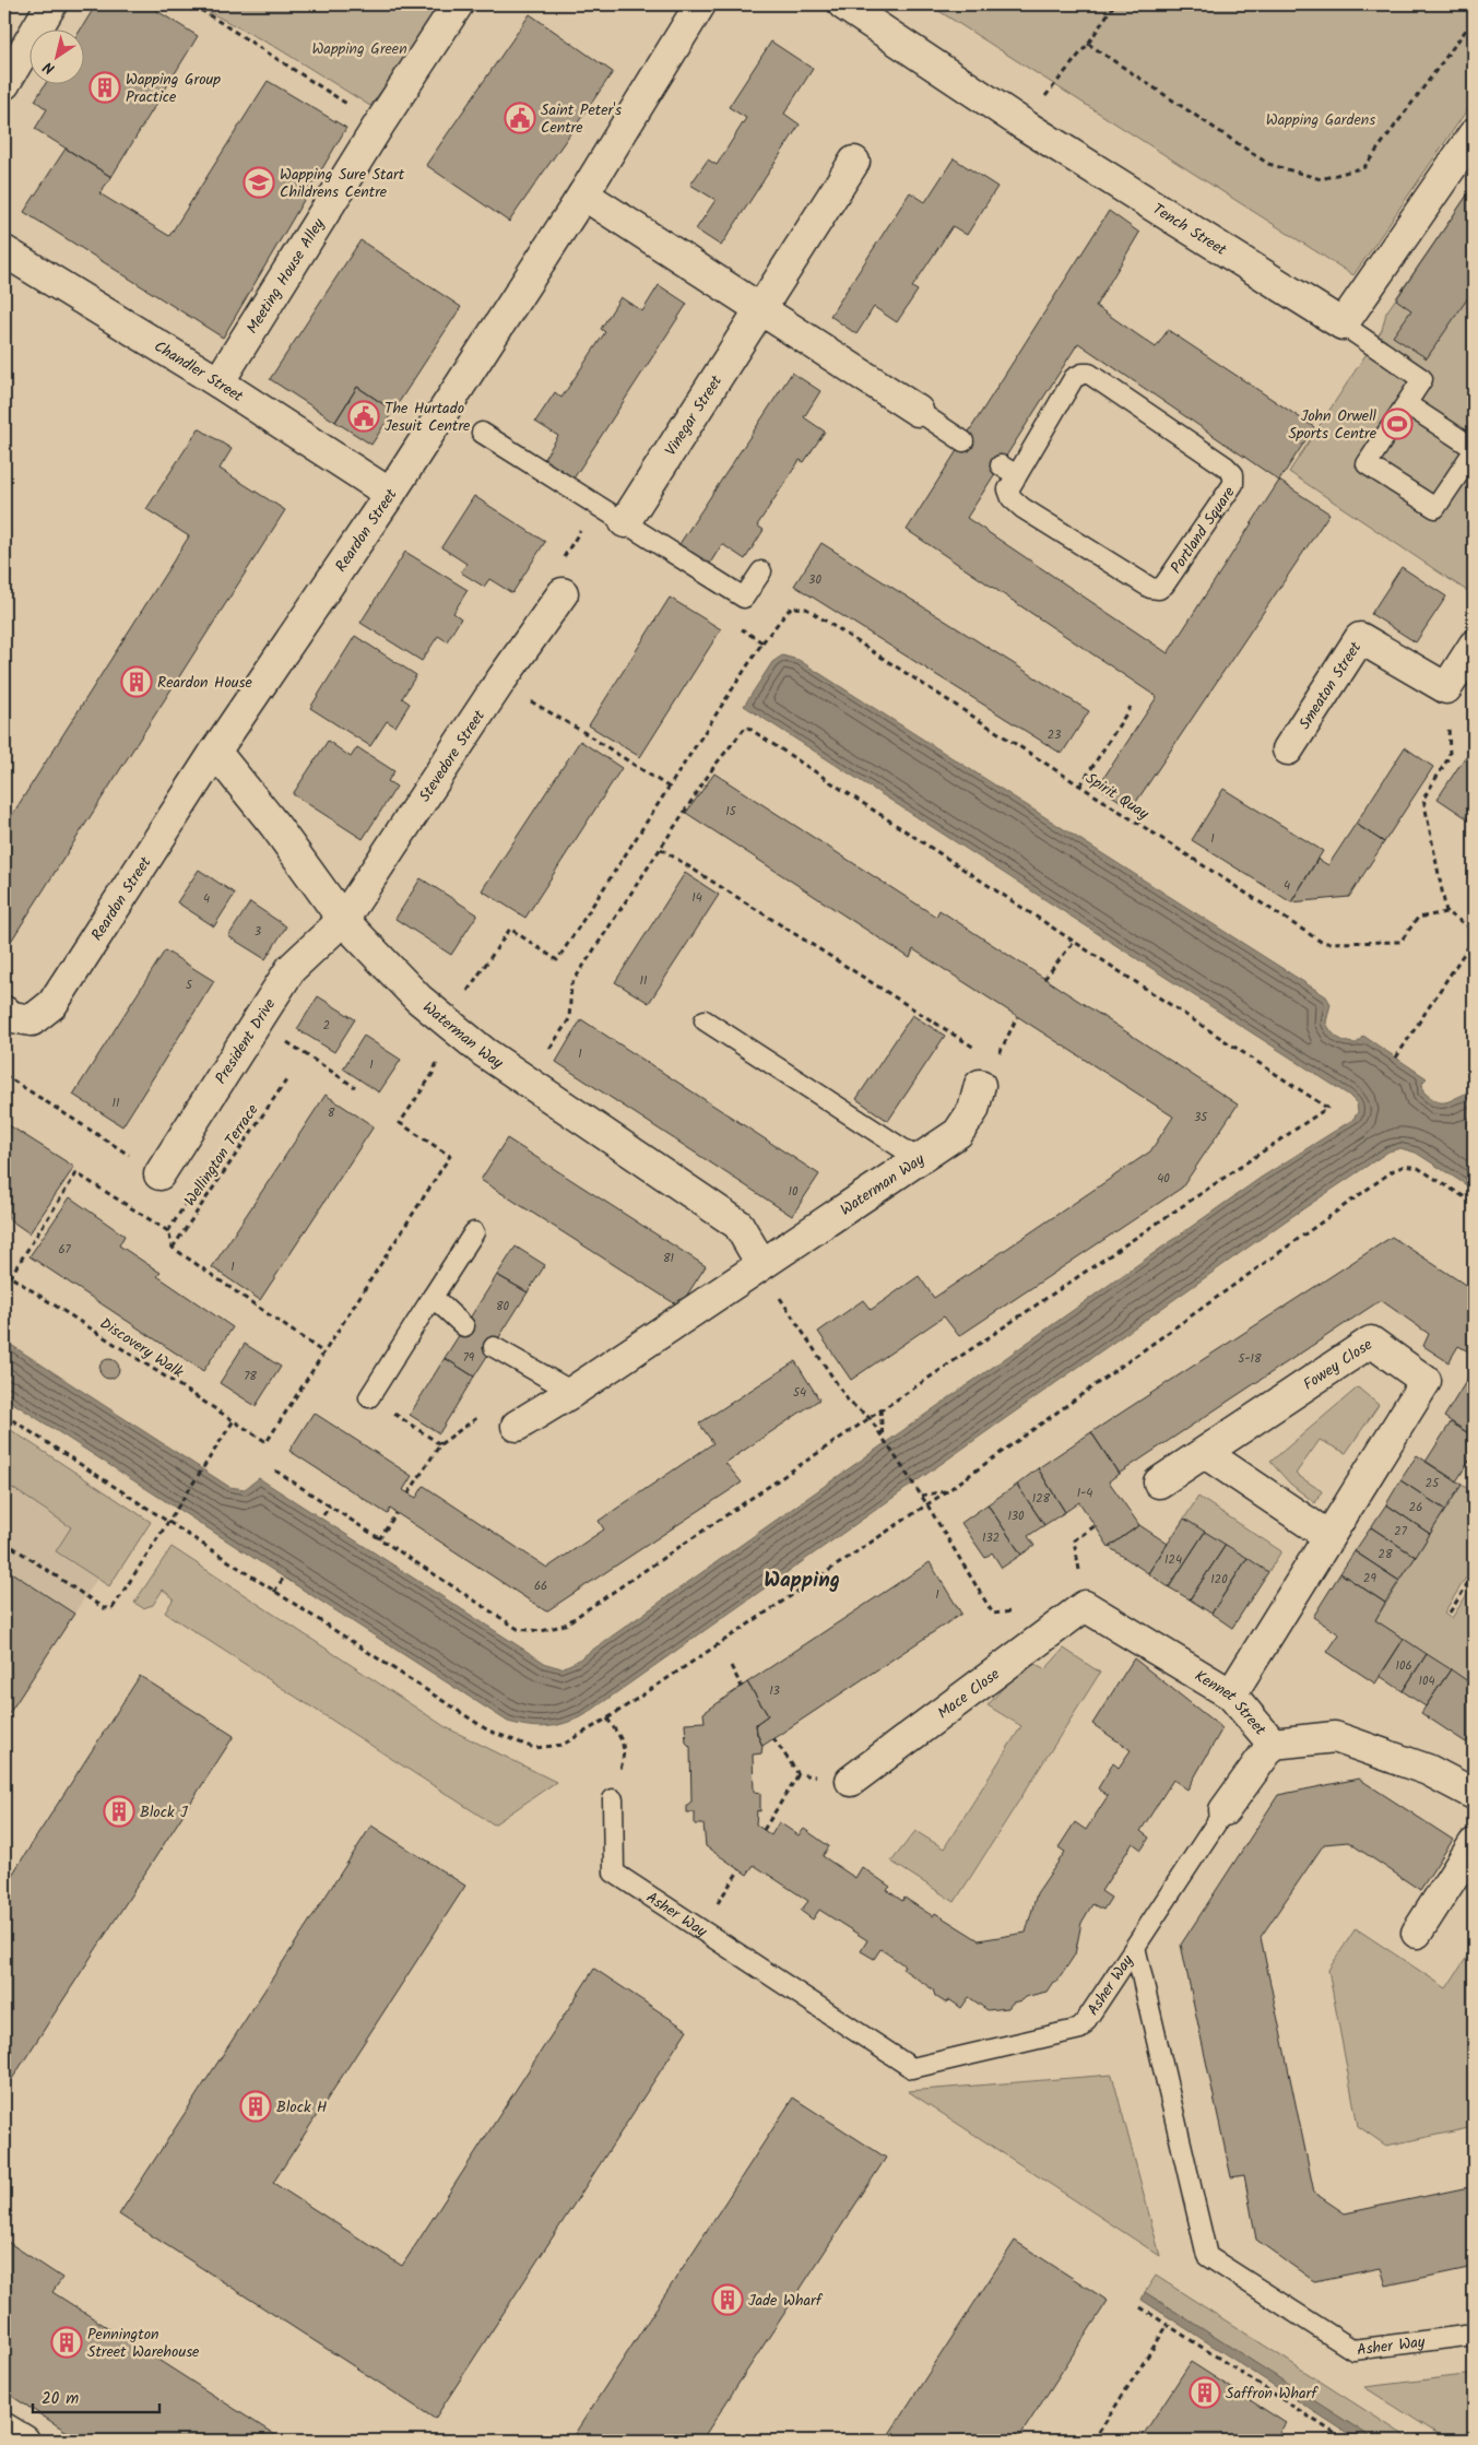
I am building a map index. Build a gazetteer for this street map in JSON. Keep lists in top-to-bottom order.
{
  "streets": {
    "street": [
      "Tench Street",
      "Meeting House Alley",
      "Chandler Street",
      "Vinegar Street",
      "Reardon Street",
      "Smeaton Street",
      "Stevedore Street",
      "Waterman Way",
      "President Drive",
      "Fowey Close",
      "Mace Close",
      "Kennet Street"
    ],
    "lane": ["Portland Square", "Asher Way"],
    "path": ["Spirit Quay", "Wellington Terrace", "Discovery Walk"]
  },
  "crossings": [
    ["Meeting House Alley", "Chandler Street"],
    ["Chandler Street", "Reardon Street"],
    ["Reardon Street", "Waterman Way"],
    ["Stevedore Street", "Waterman Way"],
    ["Stevedore Street", "President Drive"],
    ["Waterman Way", "President Drive"],
    ["Fowey Close", "Kennet Street"],
    ["Mace Close", "Kennet Street"]
  ],
  "districts": ["Wapping"],
  "parks": ["Wapping Green", "Wapping Gardens"],
  "places": {
    "building": [
      "Wapping Group Practice",
      "Reardon House",
      "Block J",
      "Block H",
      "Jade Wharf",
      "Pennington Street Warehouse",
      "Saffron Wharf"
    ],
    "public building": ["Saint Peter's Centre", "The Hurtado Jesuit Centre"],
    "school or university": ["Wapping Sure Start Childrens Centre"],
    "sports": ["John Orwell Sports Centre"]
  },
  "house_numbers": [
    "30",
    "23",
    "15",
    "1",
    "4",
    "14",
    "4",
    "3",
    "11",
    "5",
    "2",
    "1",
    "1",
    "11",
    "8",
    "35",
    "40",
    "10",
    "67",
    "81",
    "1",
    "80",
    "79",
    "5-18",
    "78",
    "54",
    "25",
    "1-4",
    "128",
    "26",
    "130",
    "27",
    "132",
    "28",
    "124",
    "29",
    "120",
    "66",
    "1",
    "106",
    "104",
    "13"
  ],
  "scale_bar": "20 m",
  "north": "bottom left"
}
